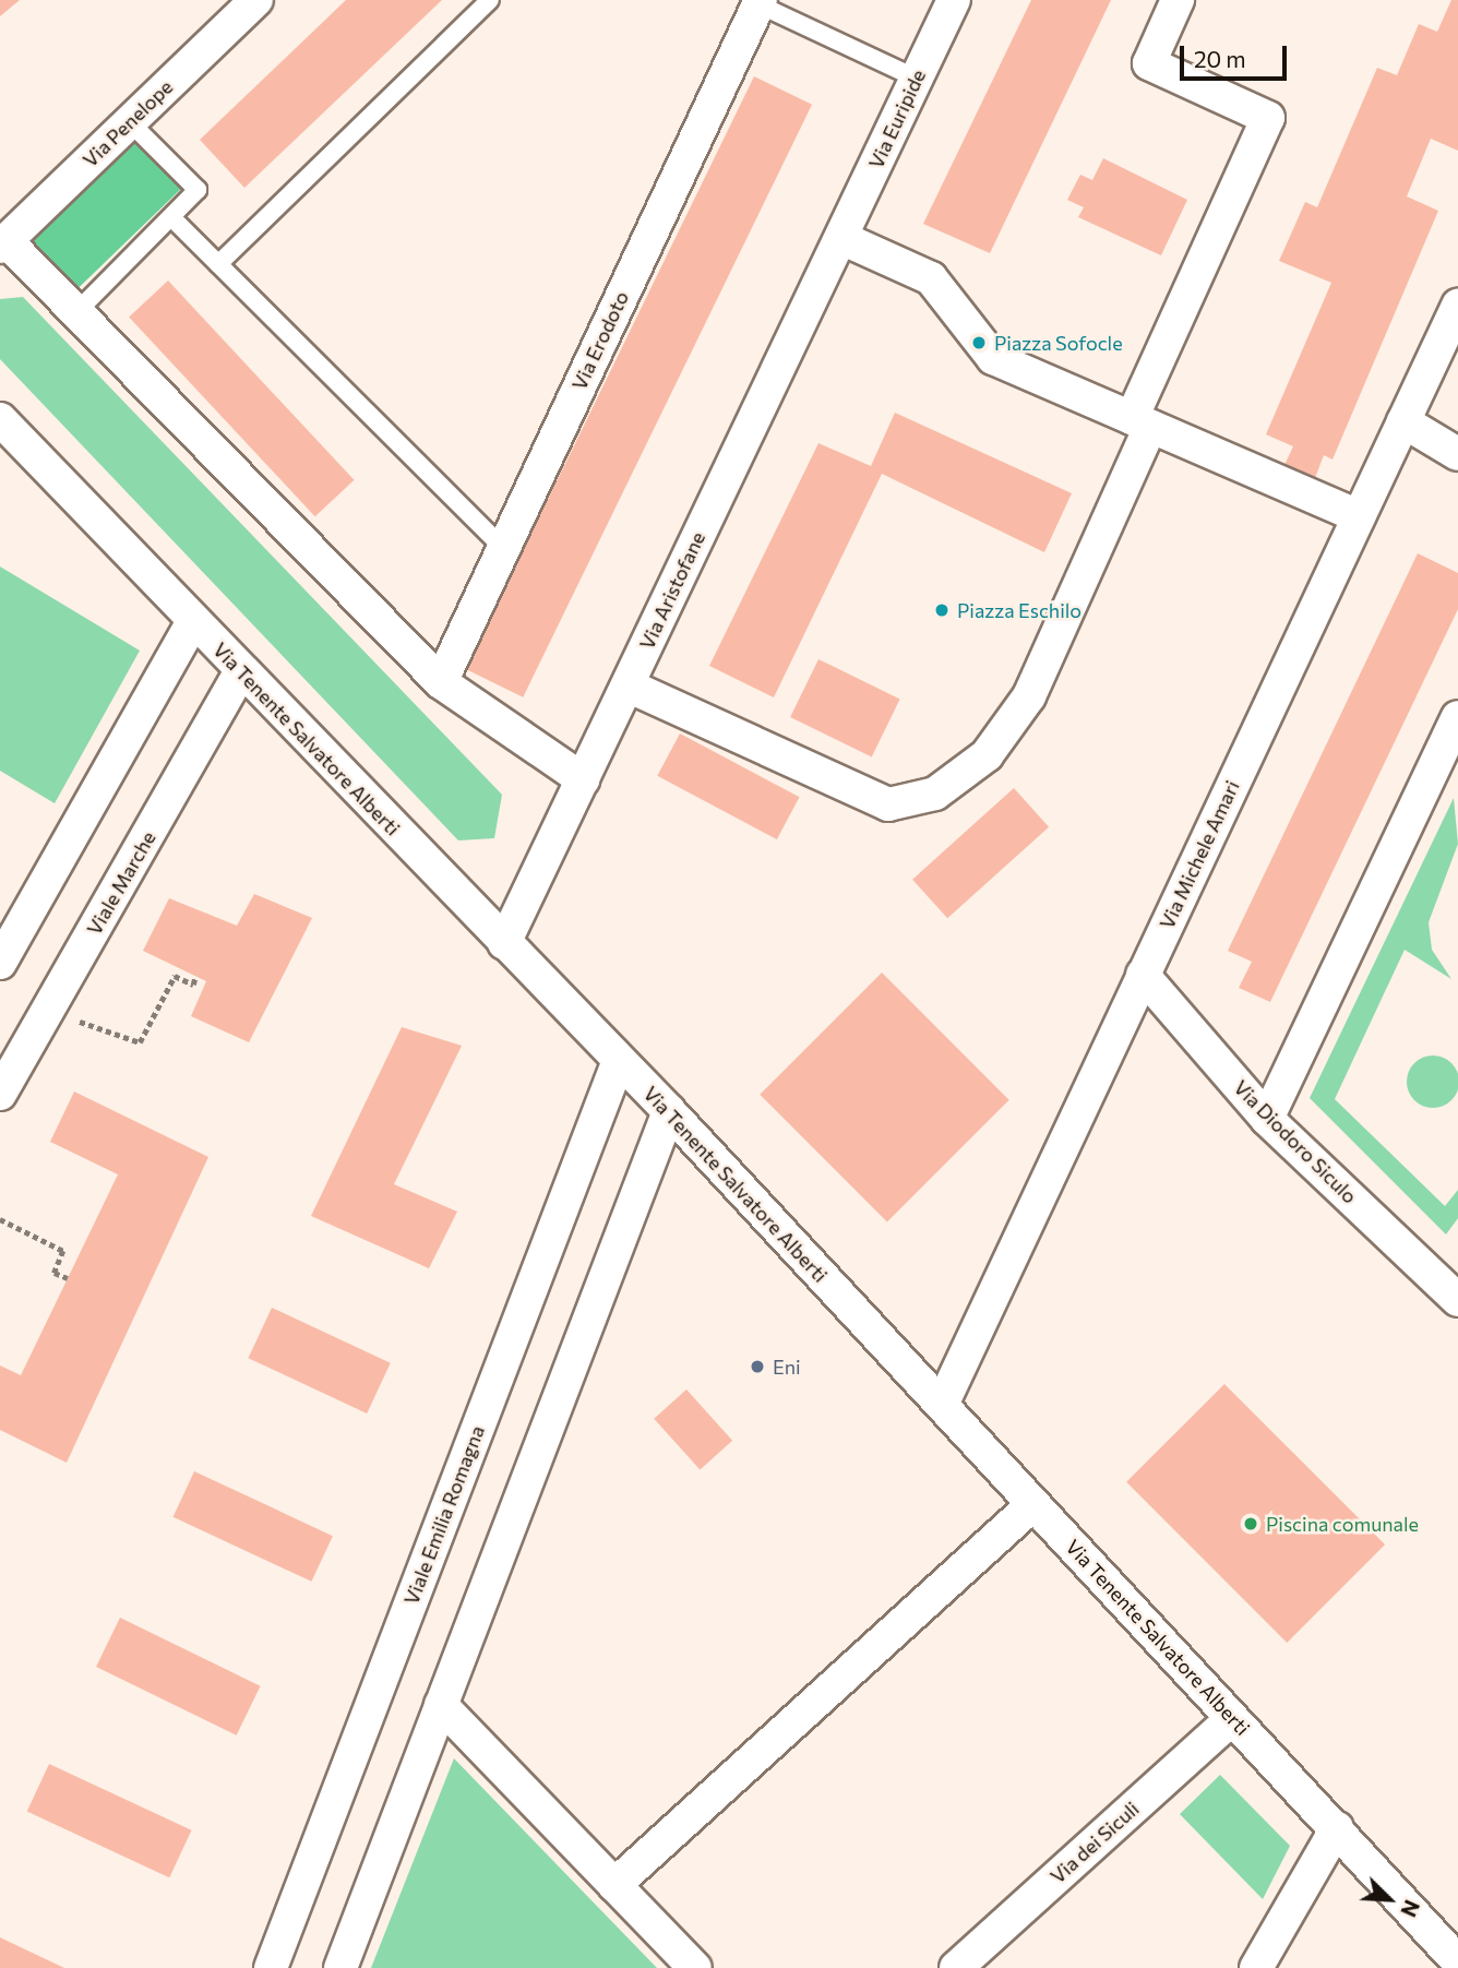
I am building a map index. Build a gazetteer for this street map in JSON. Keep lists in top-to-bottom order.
{
  "streets": {
    "street": [
      "Via Euripide",
      "Via Penelope",
      "Via Erodoto",
      "Via Aristofane",
      "Via Tenente Salvatore Alberti",
      "Via Michele Amari",
      "Viale Marche",
      "Via Diodoro Siculo",
      "Viale Emilia Romagna",
      "Via dei Siculi"
    ]
  },
  "crossings": [
    ["Via Euripide", "Via Aristofane"],
    ["Via Aristofane", "Via Tenente Salvatore Alberti"],
    ["Via Tenente Salvatore Alberti", "Via Michele Amari"],
    ["Via Tenente Salvatore Alberti", "Viale Marche"],
    ["Via Tenente Salvatore Alberti", "Viale Emilia Romagna"],
    ["Via Tenente Salvatore Alberti", "Via dei Siculi"],
    ["Via Michele Amari", "Via Diodoro Siculo"]
  ],
  "places": [
    "Piazza Sofocle",
    "Piazza Eschilo",
    "Eni",
    "Piscina comunale"
  ],
  "scale_bar": "20 m",
  "north": "bottom right"
}
